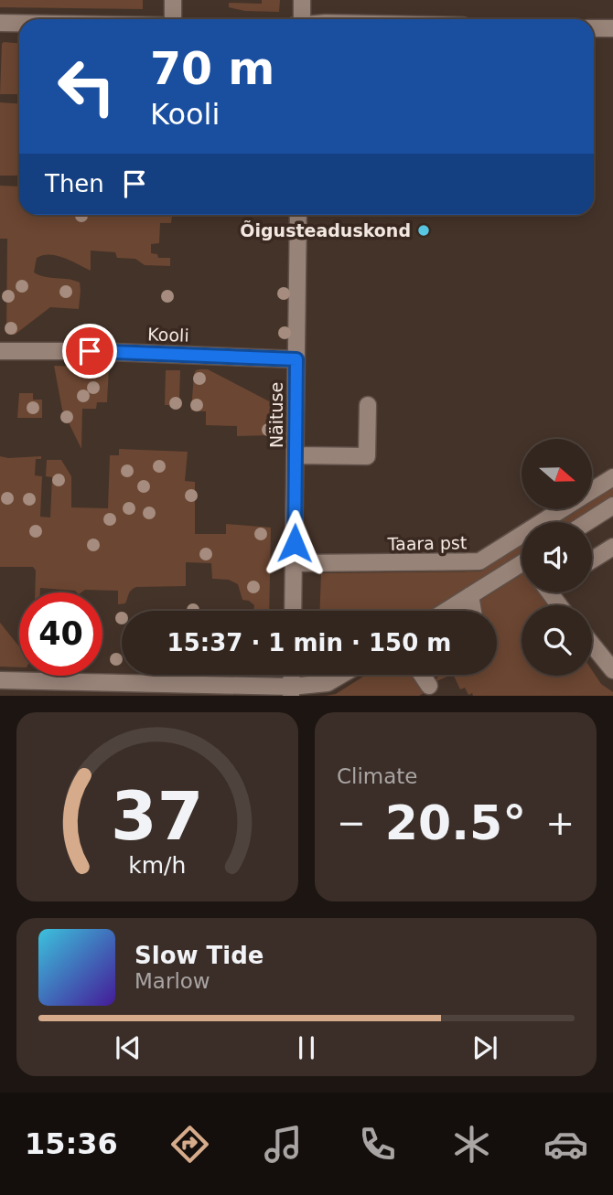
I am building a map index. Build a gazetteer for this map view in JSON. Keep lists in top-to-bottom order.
{
  "streets": {
    "street": ["Kooli", "Näituse", "Taara pst"]
  },
  "crossings": [
    ["Kooli", "Näituse"],
    ["Näituse", "Taara pst"]
  ],
  "places": ["Õigusteaduskond"],
  "north": "right",
  "page": {
    "turn": ["70 m", "Kooli"],
    "then": "Then",
    "limit": "40",
    "trip": "15:37 · 1 min · 150 m",
    "tile": "Climate",
    "heat": ["−", "20.5°", "+"],
    "song": ["Slow Tide", "Marlow"],
    "tabs": "15:36",
    "gauge": ["37", "km/h"]
  }
}
